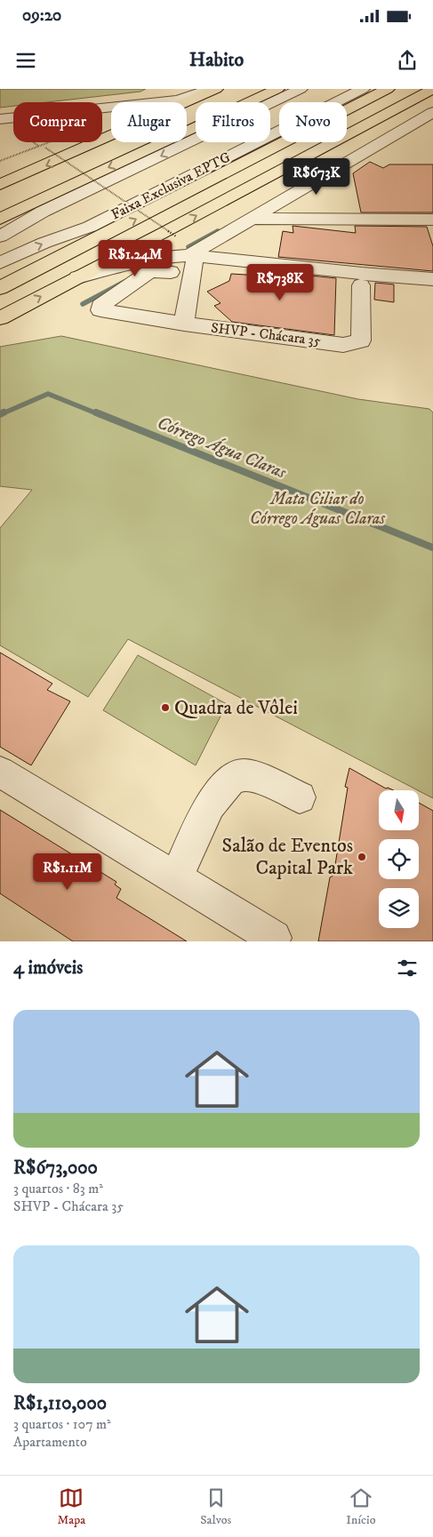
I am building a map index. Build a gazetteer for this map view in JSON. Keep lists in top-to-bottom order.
{
  "streets": {
    "street": ["Faixa Exclusiva EPTG", "SHVP - Chácara 35"]
  },
  "water": ["Córrego Água Claras"],
  "parks": ["Mata Ciliar do Córrego Águas Claras"],
  "places": ["Quadra de Vôlei", "Salão de Eventos Capital Park"],
  "north": "bottom",
  "page": {
    "status": "09:20",
    "header": "Habito",
    "chip": [
      "Comprar",
      "Alugar",
      "Filtros",
      "Novo"
    ],
    "price": [
      "R$673K",
      "R$1.24M",
      "R$738K",
      "R$1.11M"
    ],
    "heading": "4 imóveis",
    "list": [
      {
        "name": "R$673,000",
        "note": "3 quartos · 83 m² · SHVP - Chácara 35"
      },
      {
        "name": "R$1,110,000",
        "note": "3 quartos · 107 m² · Apartamento"
      }
    ],
    "tabs": ["Mapa", "Salvos", "Início"]
  }
}
